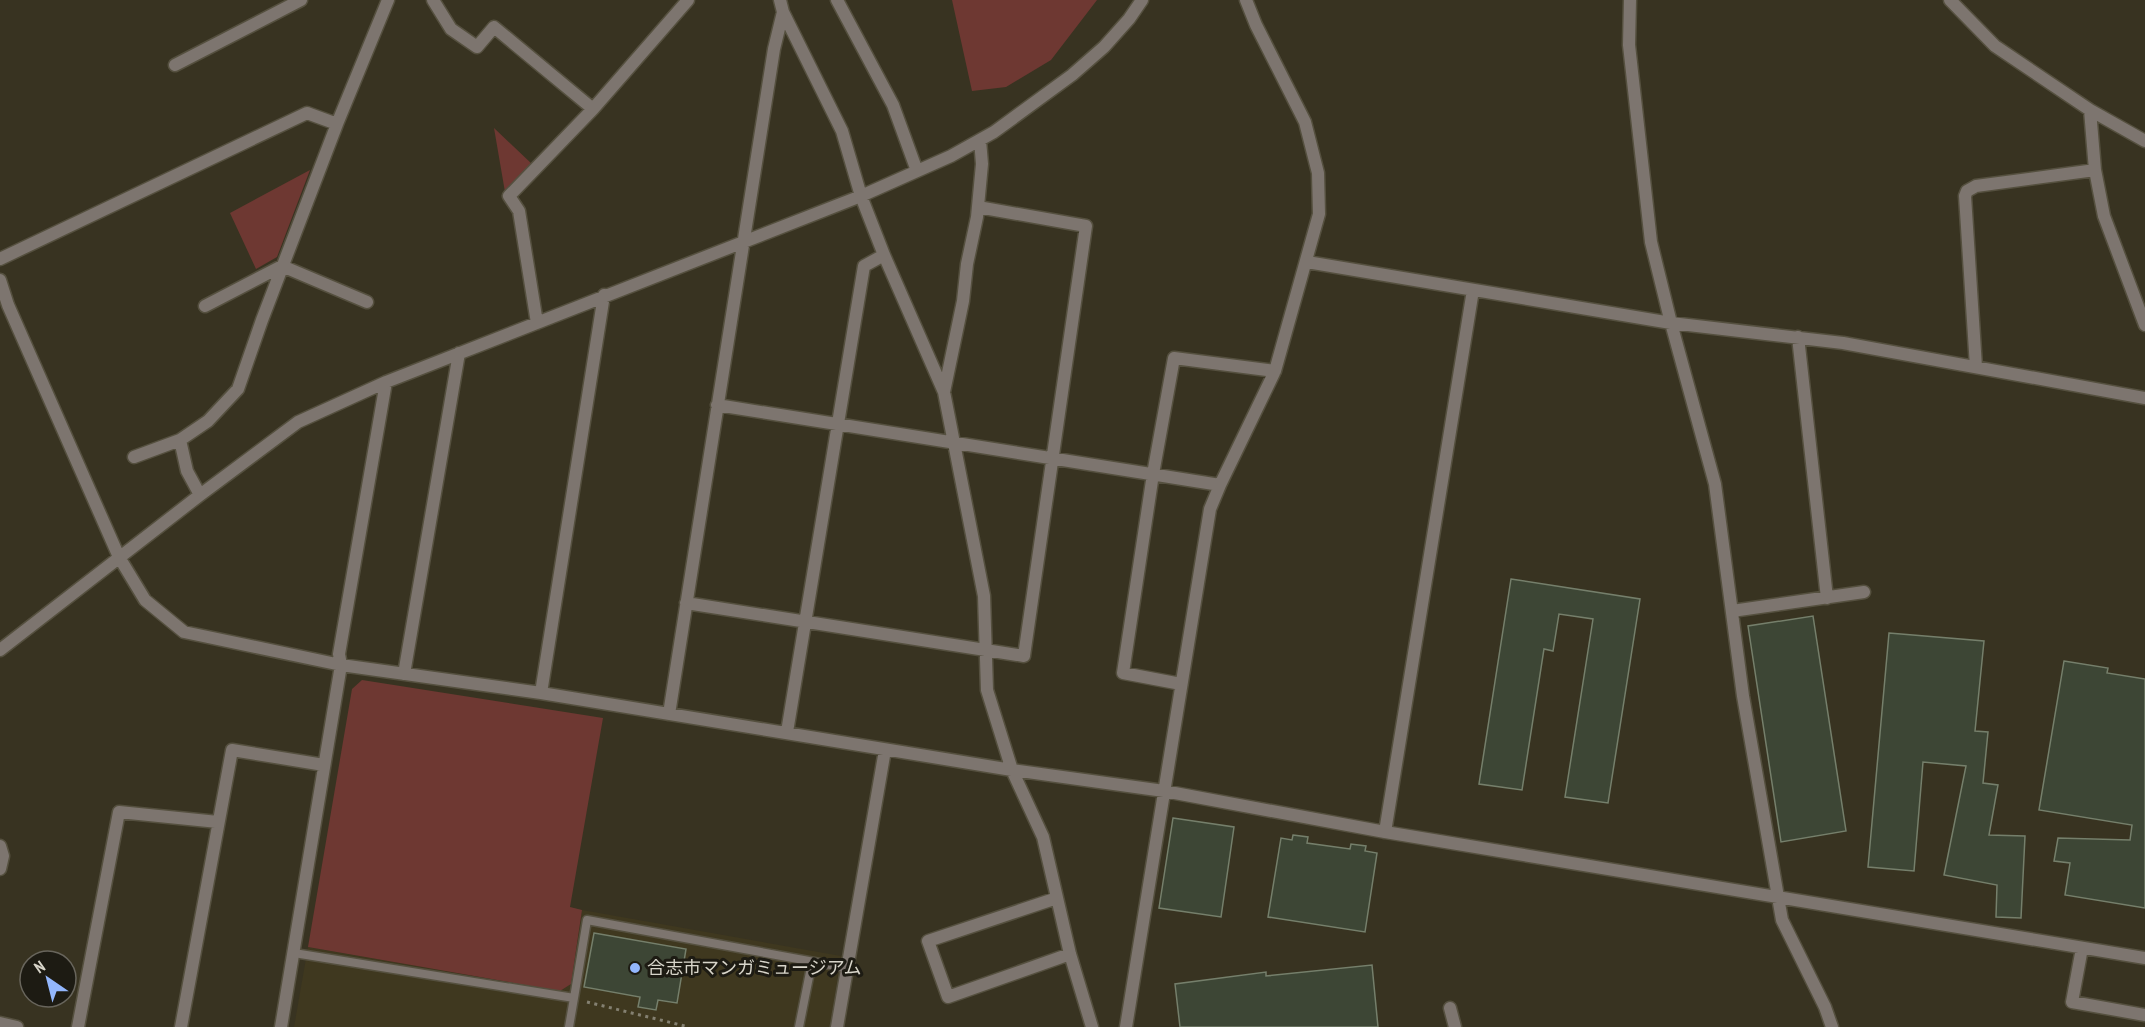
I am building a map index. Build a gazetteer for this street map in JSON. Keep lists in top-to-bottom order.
{
  "places": ["合志市マンガミュージアム"],
  "north": "top left"
}
